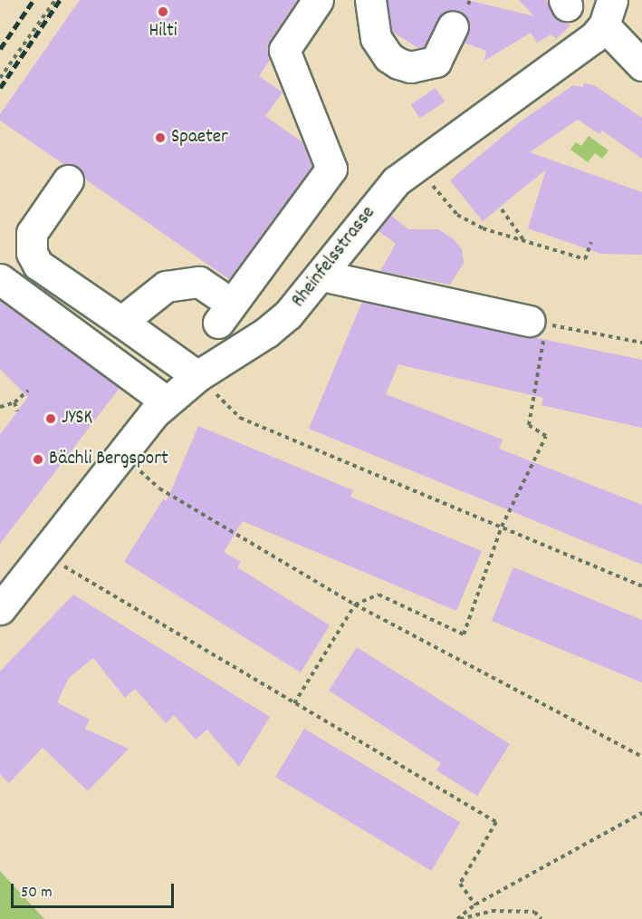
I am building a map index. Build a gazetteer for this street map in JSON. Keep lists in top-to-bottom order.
{
  "streets": {
    "street": ["Rheinfelsstrasse"]
  },
  "places": [
    "Hilti",
    "Spaeter",
    "JYSK",
    "Bächli Bergsport"
  ],
  "scale_bar": "50 m"
}
